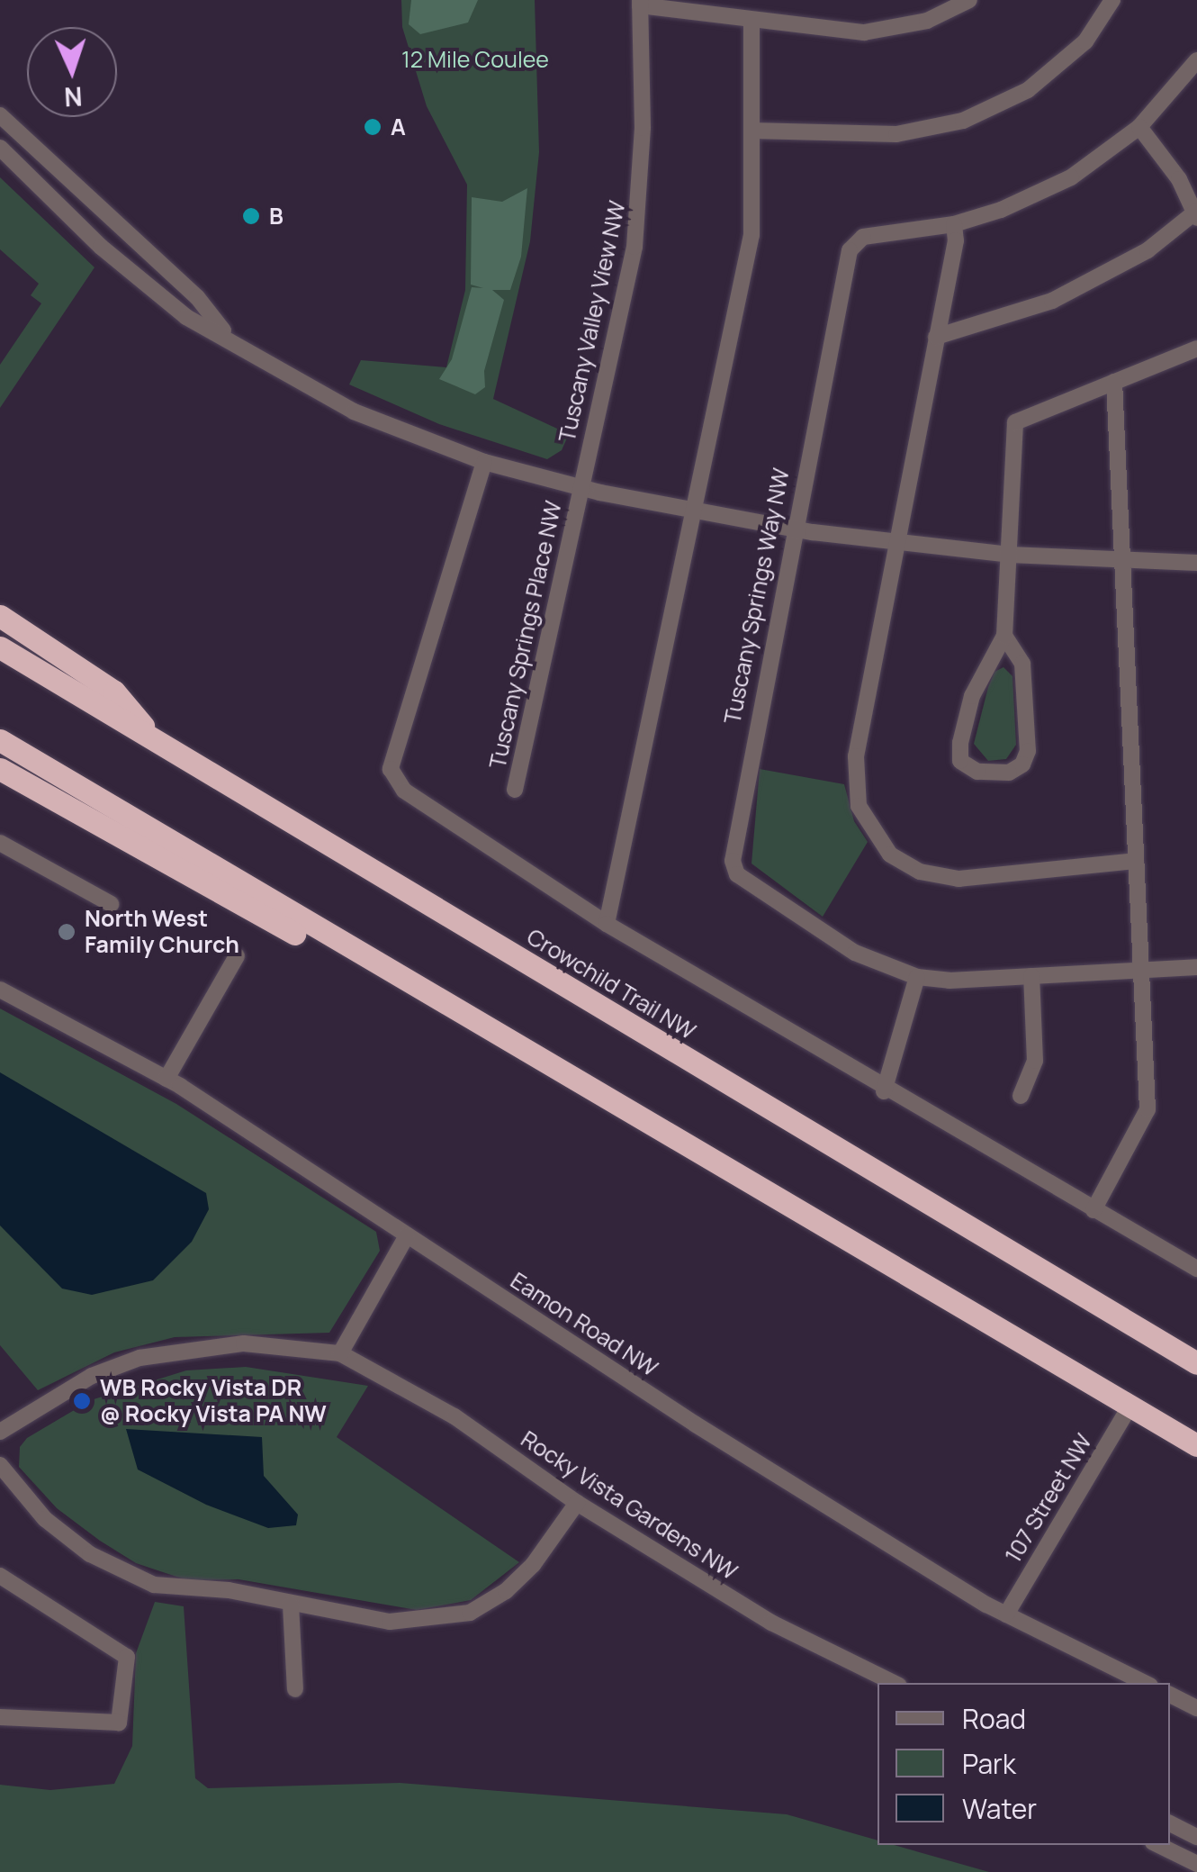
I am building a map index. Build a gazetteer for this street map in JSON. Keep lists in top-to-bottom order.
{
  "streets": {
    "highway": ["Crowchild Trail NW"],
    "street": [
      "Tuscany Valley View NW",
      "Tuscany Springs Way NW",
      "Tuscany Springs Place NW",
      "Eamon Road NW",
      "107 Street NW",
      "Rocky Vista Gardens NW"
    ]
  },
  "crossings": [
    ["Tuscany Valley View NW", "Tuscany Springs Place NW"],
    ["Eamon Road NW", "107 Street NW"]
  ],
  "parks": ["12 Mile Coulee"],
  "places": [
    "A",
    "B",
    "North West Family Church",
    "WB Rocky Vista DR @ Rocky Vista PA NW"
  ],
  "legend": ["Road", "Park", "Water"],
  "north": "bottom"
}
